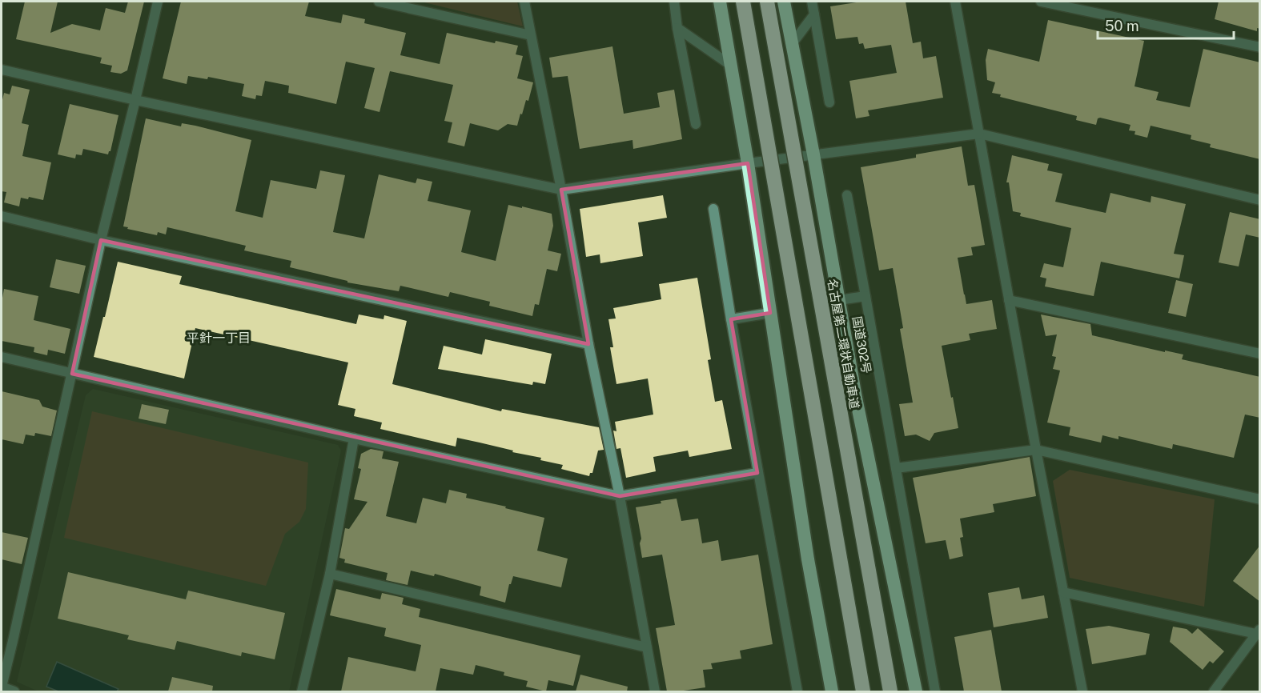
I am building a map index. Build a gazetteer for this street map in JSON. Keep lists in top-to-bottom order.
{
  "streets": {
    "highway": ["名古屋第二環状自動車道", "国道302号"]
  },
  "districts": ["平針一丁目"],
  "scale_bar": "50 m"
}
